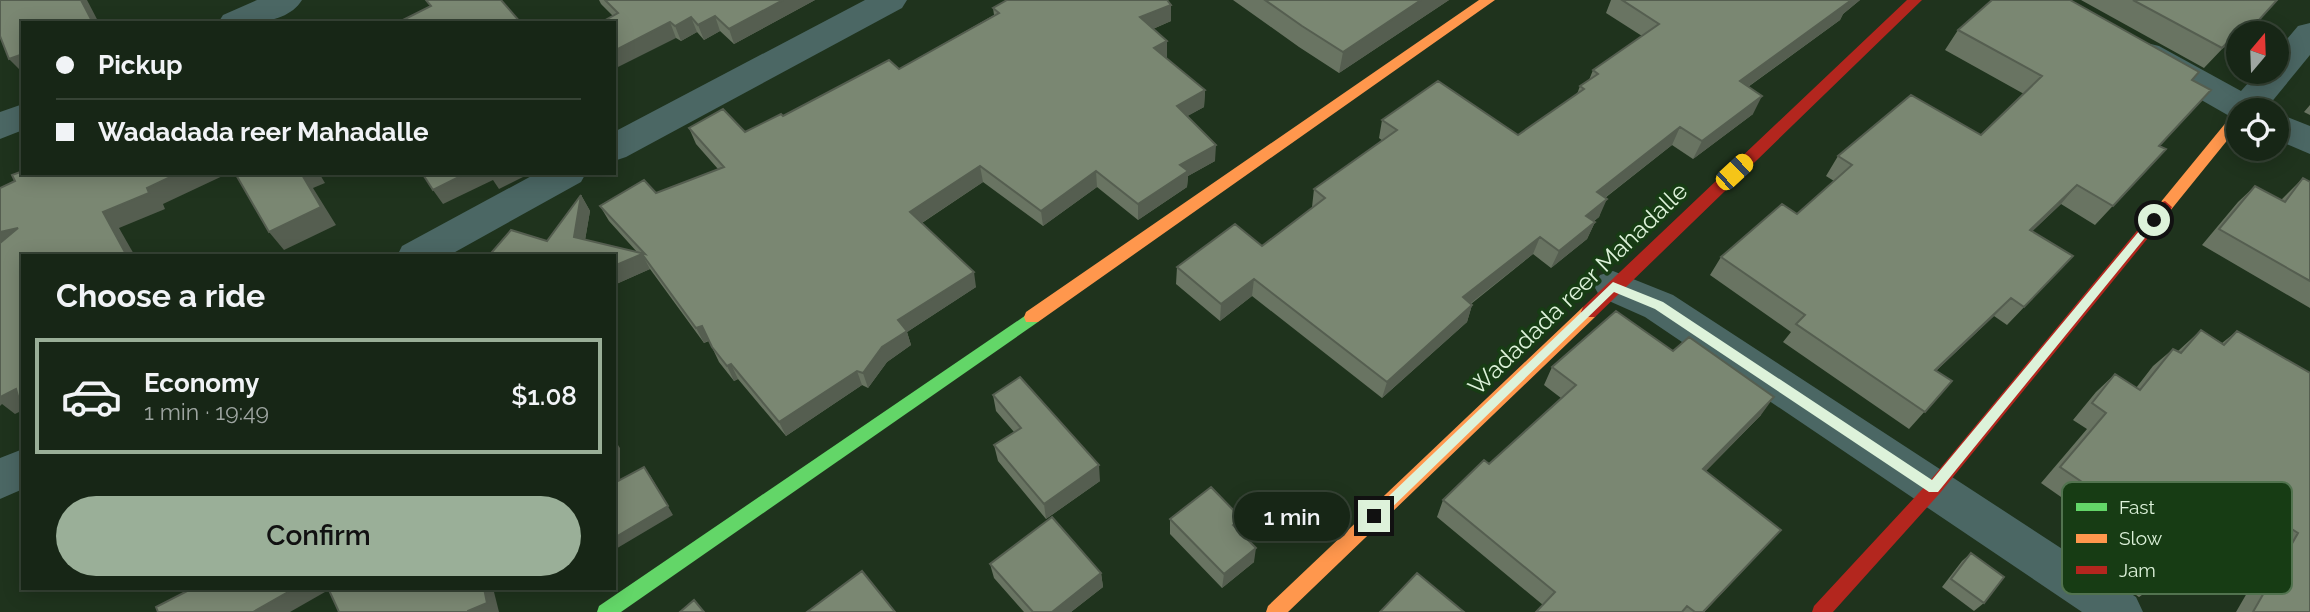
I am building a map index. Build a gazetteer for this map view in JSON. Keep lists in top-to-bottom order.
{
  "streets": {
    "street": ["Wadadada reer Mahadalle"]
  },
  "legend": ["Fast", "Slow", "Jam"],
  "north": "top",
  "page": {
    "banner": ["Pickup", "Wadadada reer Mahadalle"],
    "heading": "Choose a ride",
    "list": [
      {
        "name": "Economy",
        "note": "1 min · 19:49",
        "value": "$1.08"
      }
    ],
    "buttons": "Confirm",
    "bubble": "1 min"
  }
}
